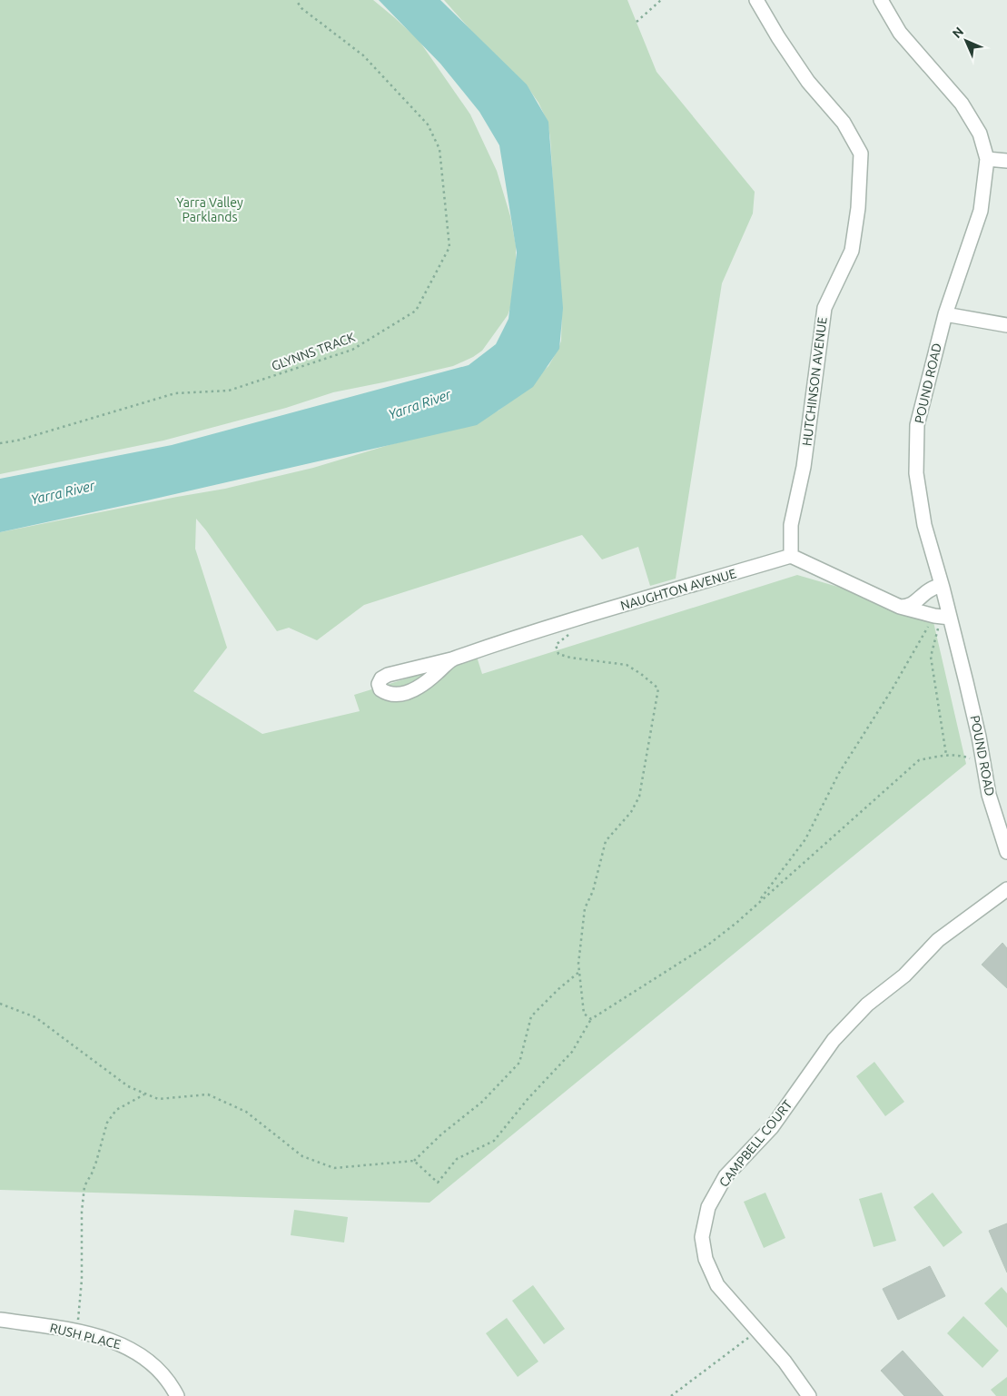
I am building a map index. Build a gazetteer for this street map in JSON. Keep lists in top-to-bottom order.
{
  "streets": {
    "street": [
      "HUTCHINSON AVENUE",
      "POUND ROAD",
      "NAUGHTON AVENUE",
      "CAMPBELL COURT",
      "RUSH PLACE"
    ],
    "path": ["GLYNNS TRACK"]
  },
  "crossings": [
    ["HUTCHINSON AVENUE", "NAUGHTON AVENUE"]
  ],
  "water": ["Yarra River"],
  "parks": ["Yarra Valley Parklands"],
  "north": "top left"
}
